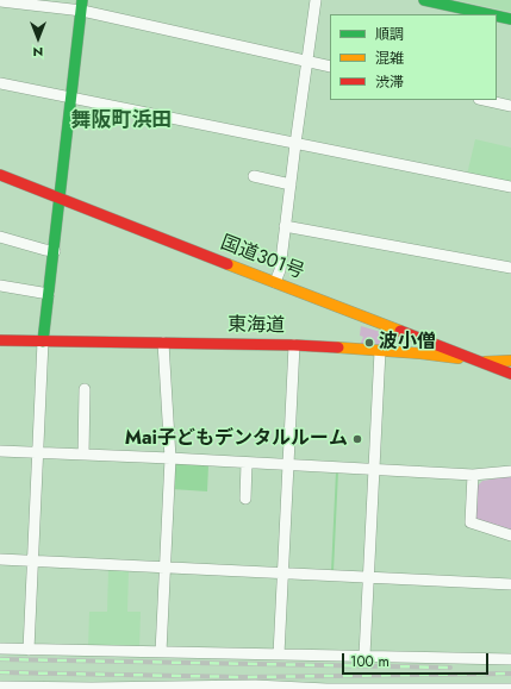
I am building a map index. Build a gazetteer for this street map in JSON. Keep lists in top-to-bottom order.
{
  "streets": {
    "main road": ["国道301号", "東海道"]
  },
  "crossings": [
    ["国道301号", "東海道"]
  ],
  "districts": ["舞阪町浜田"],
  "places": ["波小僧", "Mai子どもデンタルルーム"],
  "legend": ["順調", "混雑", "渋滞"],
  "scale_bar": "100 m",
  "north": "bottom"
}
